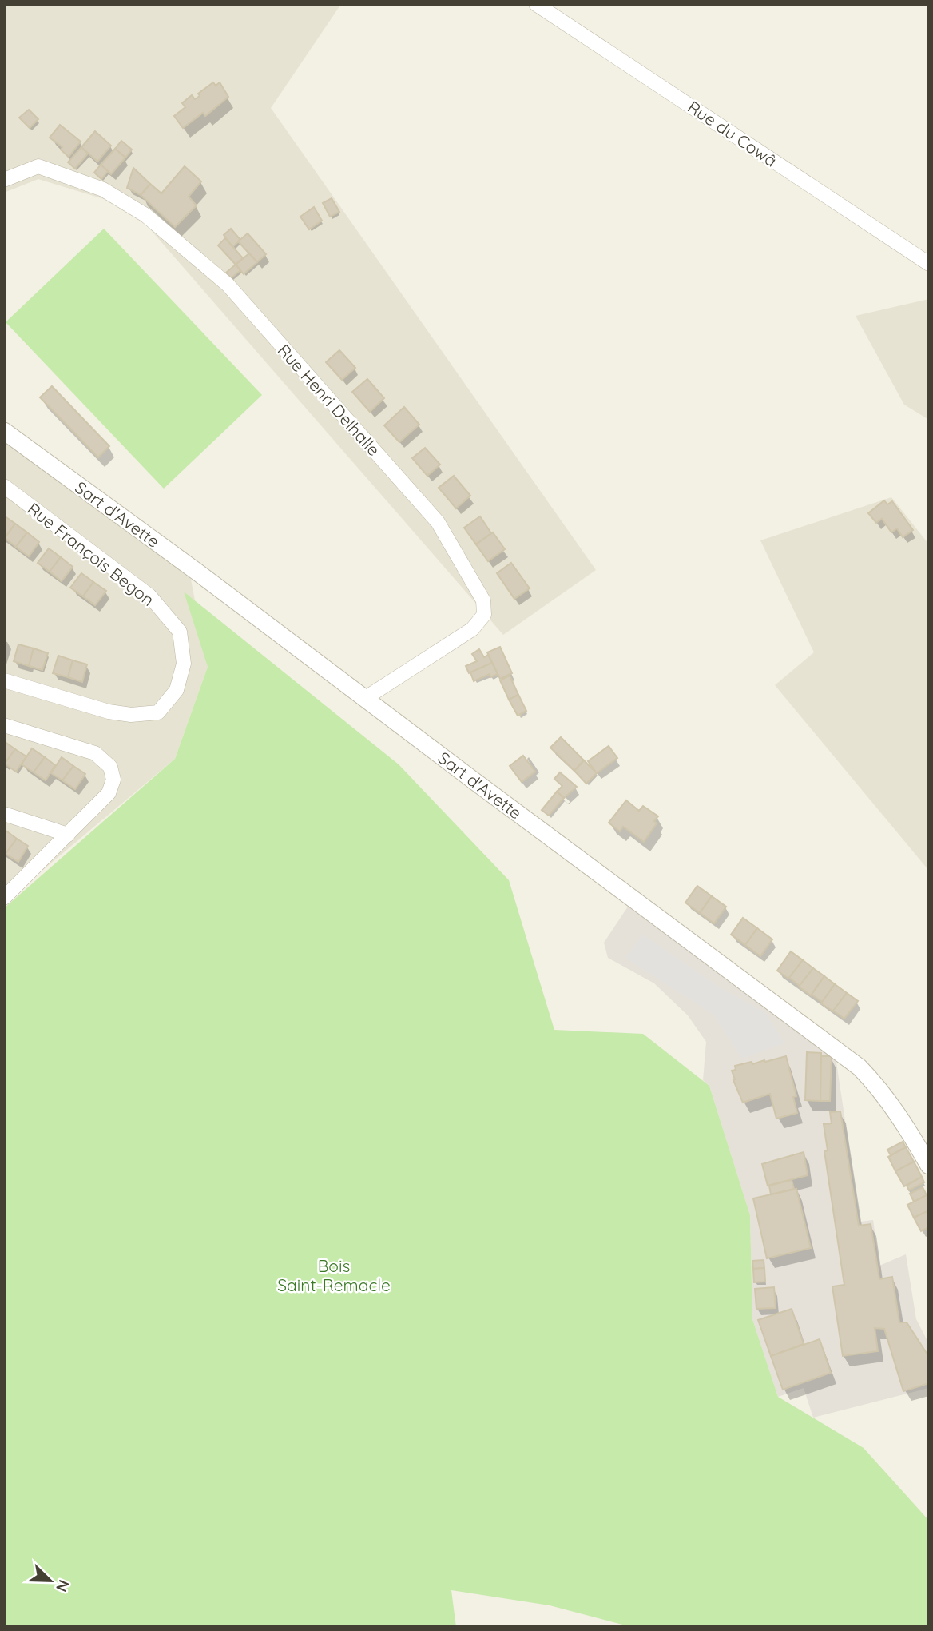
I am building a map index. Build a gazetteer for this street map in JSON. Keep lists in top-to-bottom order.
{
  "streets": {
    "street": [
      "Rue du Cowâ",
      "Rue Henri Delhalle",
      "Sart d'Avette",
      "Rue François Begon"
    ]
  },
  "crossings": [
    ["Rue Henri Delhalle", "Sart d'Avette"]
  ],
  "parks": ["Bois Saint-Remacle"],
  "north": "bottom right"
}
